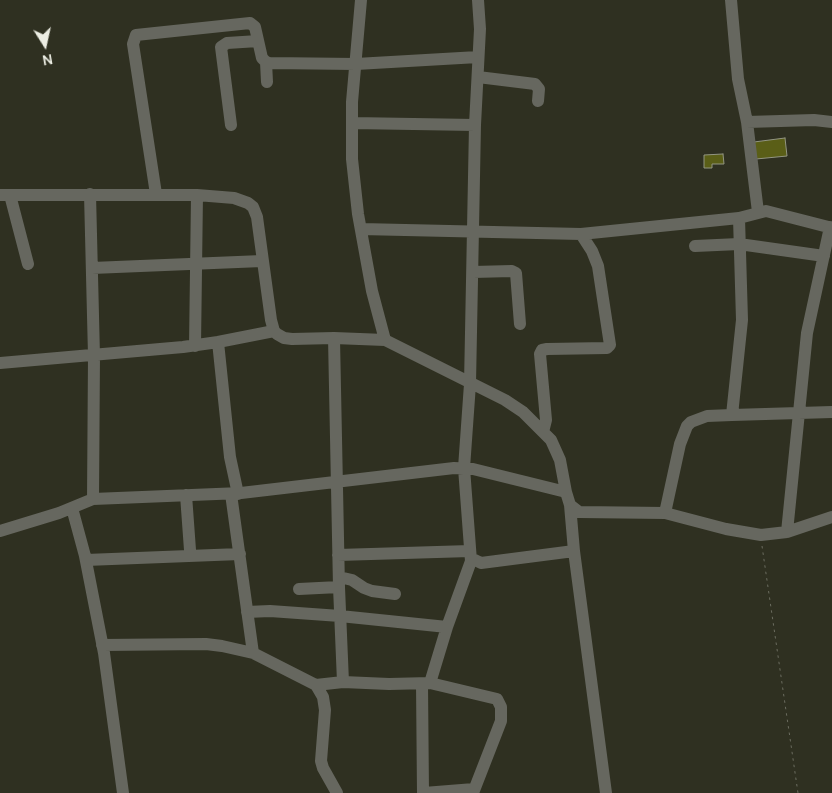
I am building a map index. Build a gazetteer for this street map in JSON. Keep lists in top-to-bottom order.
{
  "north": "bottom"
}
